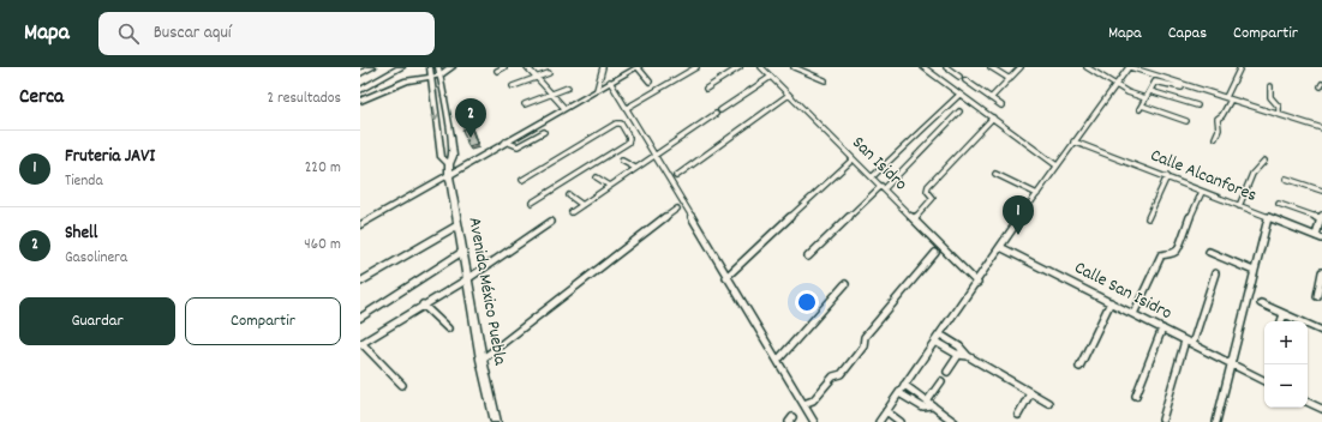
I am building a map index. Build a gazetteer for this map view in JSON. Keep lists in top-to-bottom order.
{
  "streets": {
    "main road": ["Avenida México Puebla"],
    "street": ["San Isidro", "Calle Alcanfores", "Calle San Isidro"]
  },
  "page": {
    "header": "Mapa",
    "search": "Buscar aquí",
    "nav": ["Mapa", "Capas", "Compartir"],
    "heading": ["Cerca", "2 resultados"],
    "pins": ["2", "1"],
    "list": [
      {
        "mark": "1",
        "name": "Fruteria JAVI",
        "note": "Tienda",
        "value": "220 m"
      },
      {
        "mark": "2",
        "name": "Shell",
        "note": "Gasolinera",
        "value": "460 m"
      }
    ],
    "buttons": ["Guardar", "Compartir"],
    "map_buttons": ["+", "−"]
  }
}
